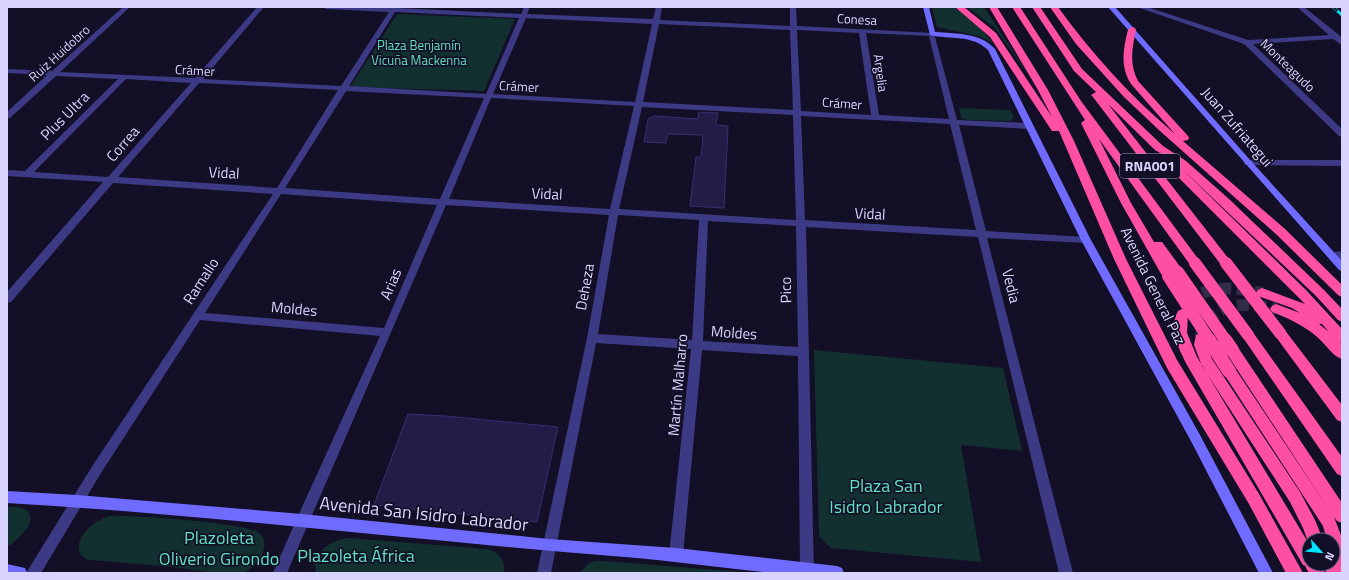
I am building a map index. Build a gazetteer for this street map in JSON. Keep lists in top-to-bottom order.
{
  "streets": {
    "highway": ["RNA001", "Avenida General Paz"],
    "street": [
      "Conesa",
      "Ruiz Huidobro",
      "Monteagudo",
      "Crámer",
      "Argelia",
      "Plus Ultra",
      "Juan Zufriategui",
      "Correa",
      "Vidal",
      "Ramallo",
      "Arias",
      "Vedia",
      "Deheza",
      "Pico",
      "Moldes",
      "Martín Malharro",
      "Avenida San Isidro Labrador"
    ]
  },
  "crossings": [
    ["Conesa", "Crámer"],
    ["Conesa", "Argelia"],
    ["Conesa", "Ramallo"],
    ["Conesa", "Arias"],
    ["Conesa", "Vedia"],
    ["Conesa", "Deheza"],
    ["Conesa", "Pico"],
    ["Ruiz Huidobro", "Crámer"],
    ["Crámer", "Argelia"],
    ["Crámer", "Plus Ultra"],
    ["Crámer", "Correa"],
    ["Crámer", "Ramallo"],
    ["Crámer", "Arias"],
    ["Crámer", "Vedia"],
    ["Crámer", "Deheza"],
    ["Crámer", "Pico"],
    ["Plus Ultra", "Vidal"],
    ["Correa", "Vidal"],
    ["Vidal", "Ramallo"],
    ["Vidal", "Arias"],
    ["Vidal", "Vedia"],
    ["Vidal", "Deheza"],
    ["Vidal", "Pico"],
    ["Vidal", "Martín Malharro"],
    ["Ramallo", "Moldes"],
    ["Ramallo", "Avenida San Isidro Labrador"],
    ["Arias", "Moldes"],
    ["Arias", "Avenida San Isidro Labrador"],
    ["Deheza", "Moldes"],
    ["Deheza", "Avenida San Isidro Labrador"],
    ["Pico", "Moldes"],
    ["Pico", "Avenida San Isidro Labrador"],
    ["Moldes", "Martín Malharro"],
    ["Martín Malharro", "Avenida San Isidro Labrador"]
  ],
  "parks": [
    "Plaza Benjamín Vicuña Mackenna",
    "Plaza San Isidro Labrador",
    "Plazoleta Oliverio Girondo",
    "Plazoleta África"
  ],
  "north": "bottom right"
}
